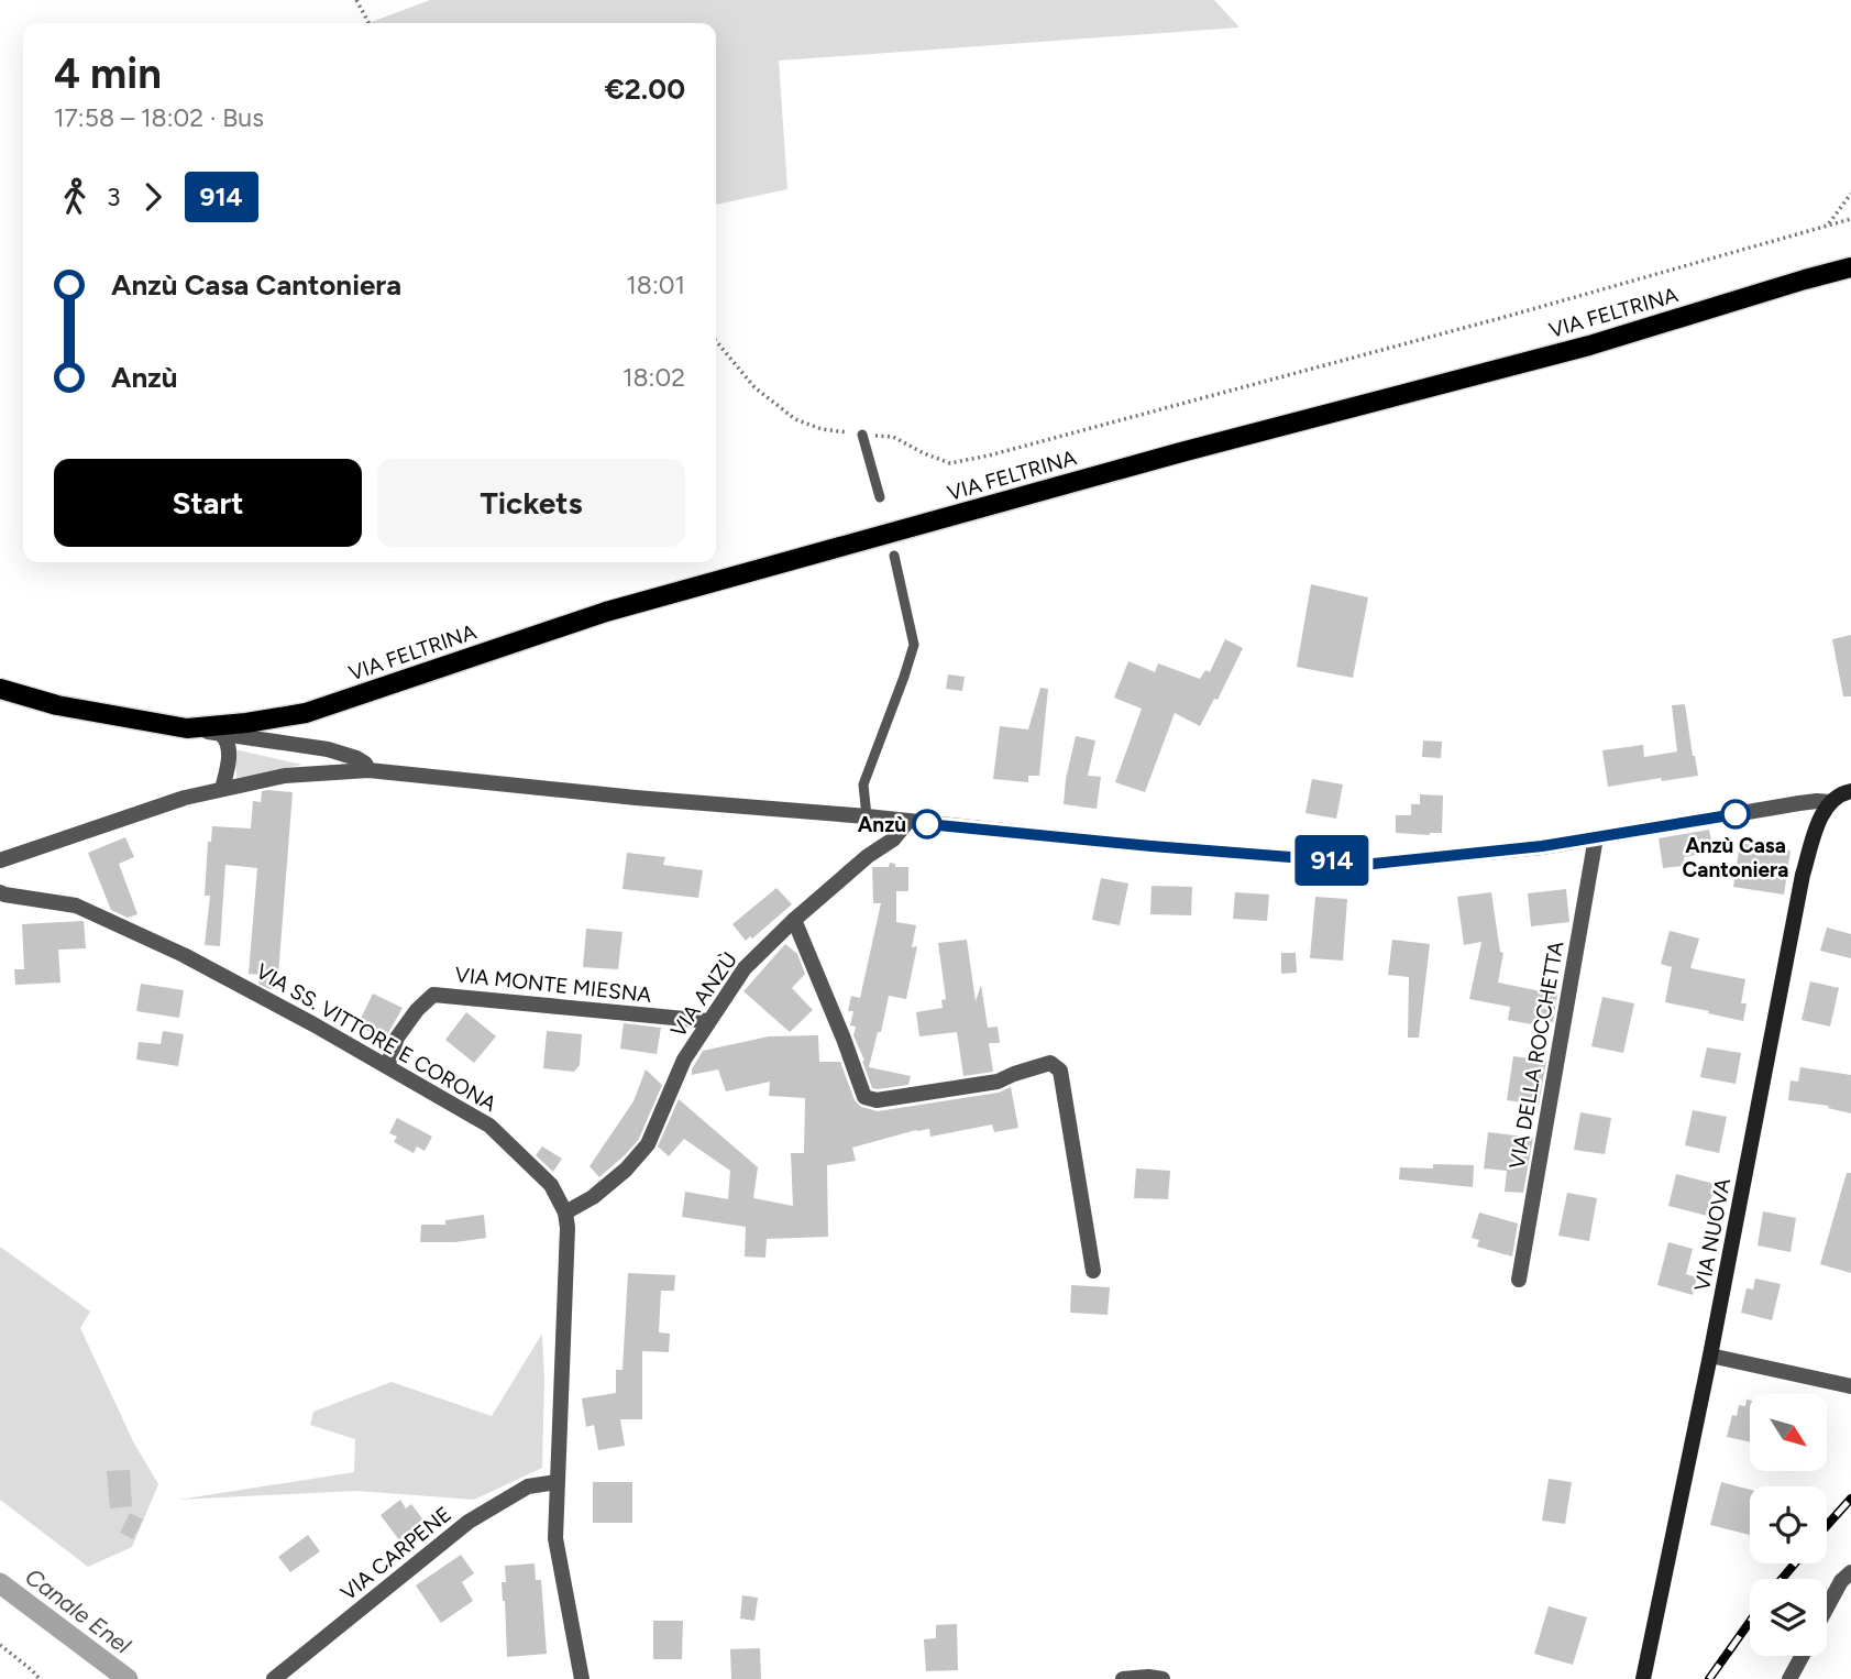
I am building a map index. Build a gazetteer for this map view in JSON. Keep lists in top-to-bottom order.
{
  "streets": {
    "main road": ["VIA FELTRINA"],
    "street": [
      "VIA MONTE MIESNA",
      "VIA ANZÙ",
      "VIA SS. VITTORE E CORONA",
      "VIA DELLA ROCCHETTA",
      "VIA NUOVA",
      "VIA CARPENE"
    ]
  },
  "crossings": [
    ["VIA FELTRINA", "VIA ANZÙ"],
    ["VIA FELTRINA", "VIA DELLA ROCCHETTA"],
    ["VIA FELTRINA", "VIA NUOVA"],
    ["VIA MONTE MIESNA", "VIA ANZÙ"],
    ["VIA MONTE MIESNA", "VIA SS. VITTORE E CORONA"],
    ["VIA ANZÙ", "VIA SS. VITTORE E CORONA"]
  ],
  "water": ["Canale Enel"],
  "places": ["Anzù Casa Cantoniera", "Anzù"],
  "lines": ["bus line 914"],
  "north": "bottom right",
  "page": {
    "on_map": "914",
    "heading": ["4 min", "17:58 – 18:02 · Bus", "€2.00"],
    "legs": ["3", "914"],
    "list": [
      {
        "name": "Anzù Casa Cantoniera",
        "value": "18:01"
      },
      {
        "name": "Anzù",
        "value": "18:02"
      }
    ],
    "buttons": ["Start", "Tickets"]
  }
}
